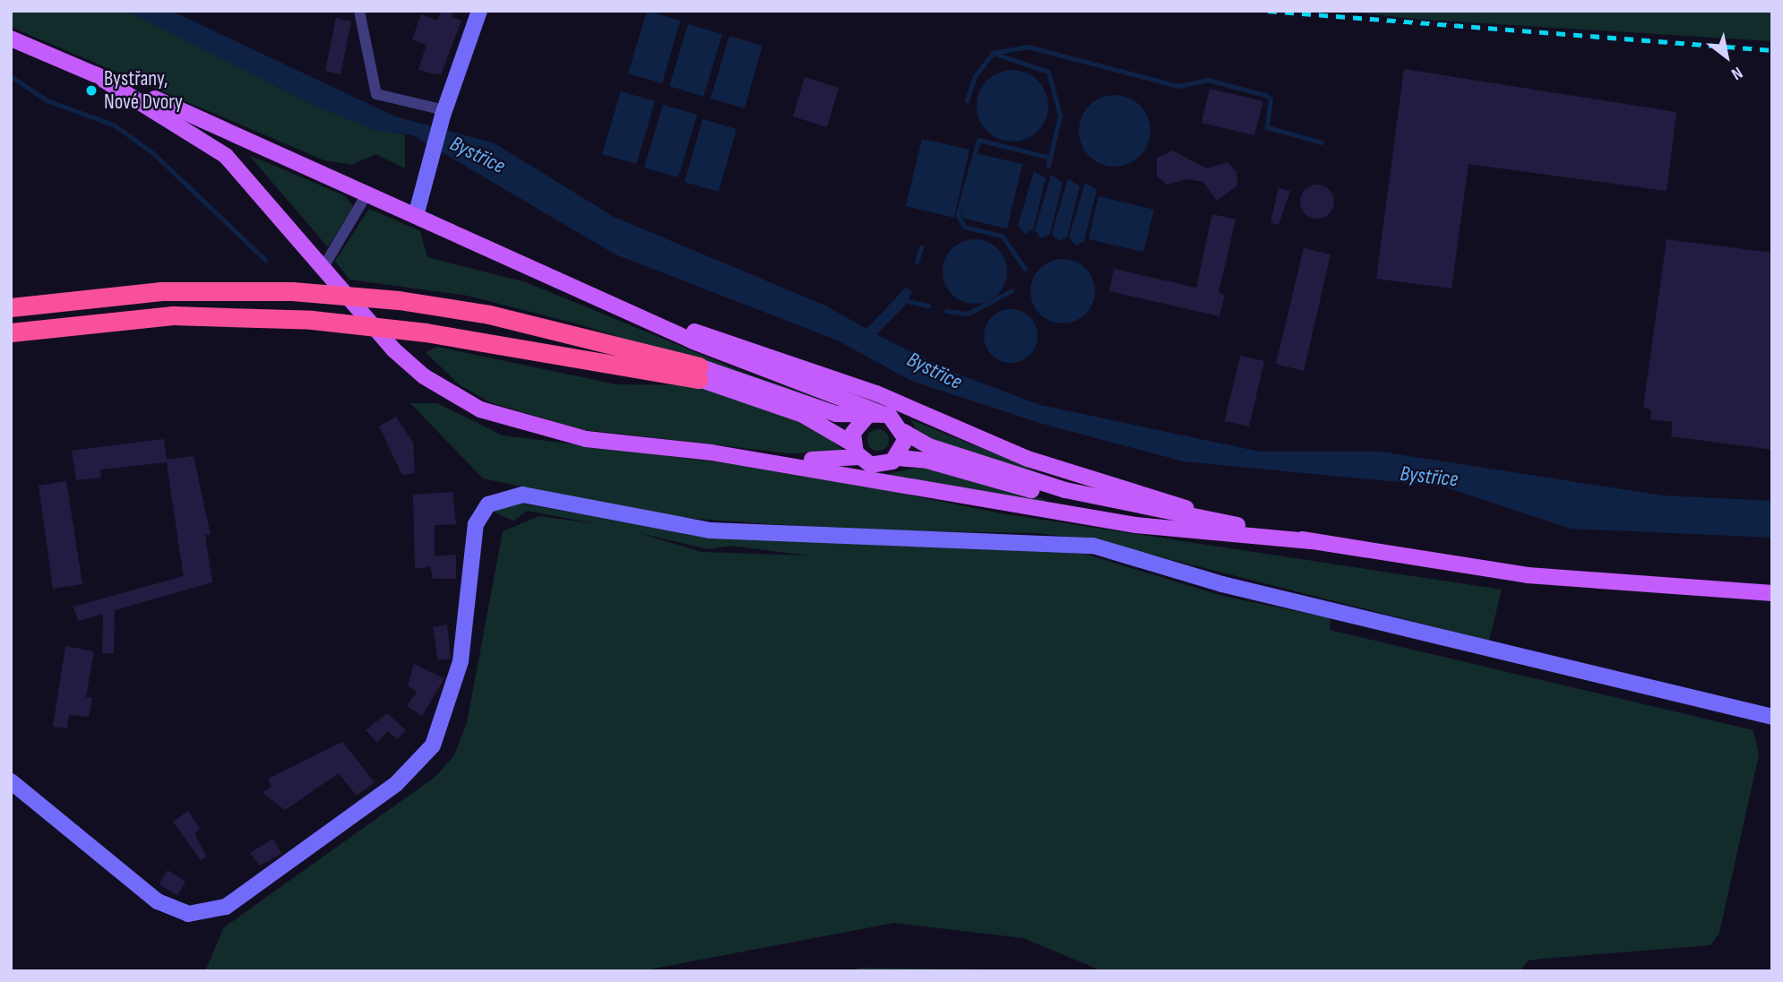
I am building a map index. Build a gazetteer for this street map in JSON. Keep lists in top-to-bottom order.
{
  "water": ["Bystřice"],
  "places": ["Bystřany, Nové Dvory"],
  "north": "bottom right"
}
